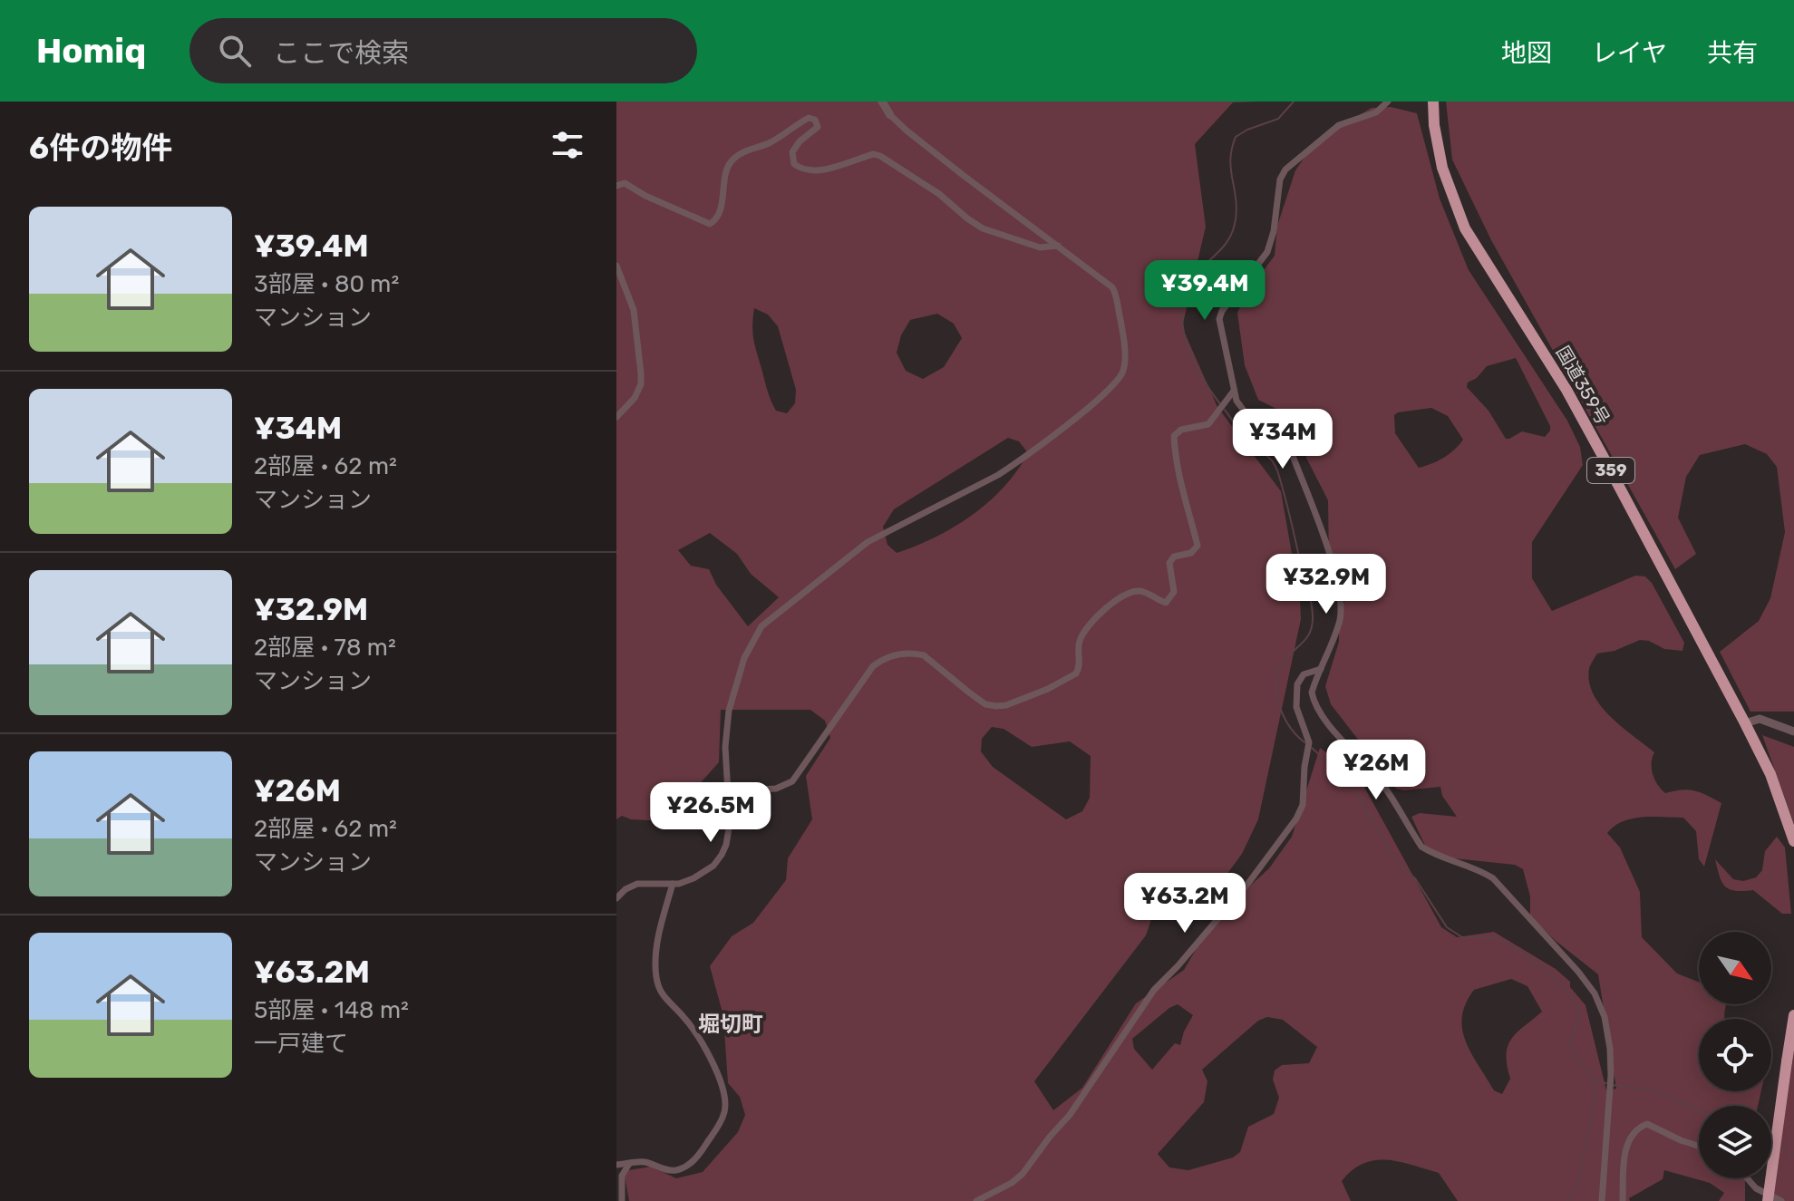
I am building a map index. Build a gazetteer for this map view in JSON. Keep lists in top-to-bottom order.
{
  "streets": {
    "highway": ["国道359号", "359"]
  },
  "districts": ["堀切町"],
  "north": "bottom right",
  "page": {
    "header": "Homiq",
    "search": "ここで検索",
    "nav": ["地図", "レイヤ", "共有"],
    "heading": "6件の物件",
    "list": [
      {
        "name": "¥39.4M",
        "note": "3部屋 · 80 m² · マンション"
      },
      {
        "name": "¥34M",
        "note": "2部屋 · 62 m² · マンション"
      },
      {
        "name": "¥32.9M",
        "note": "2部屋 · 78 m² · マンション"
      },
      {
        "name": "¥26M",
        "note": "2部屋 · 62 m² · マンション"
      },
      {
        "name": "¥63.2M",
        "note": "5部屋 · 148 m² · 一戸建て"
      }
    ],
    "price": [
      "¥39.4M",
      "¥34M",
      "¥32.9M",
      "¥26M",
      "¥26.5M",
      "¥63.2M"
    ]
  }
}
